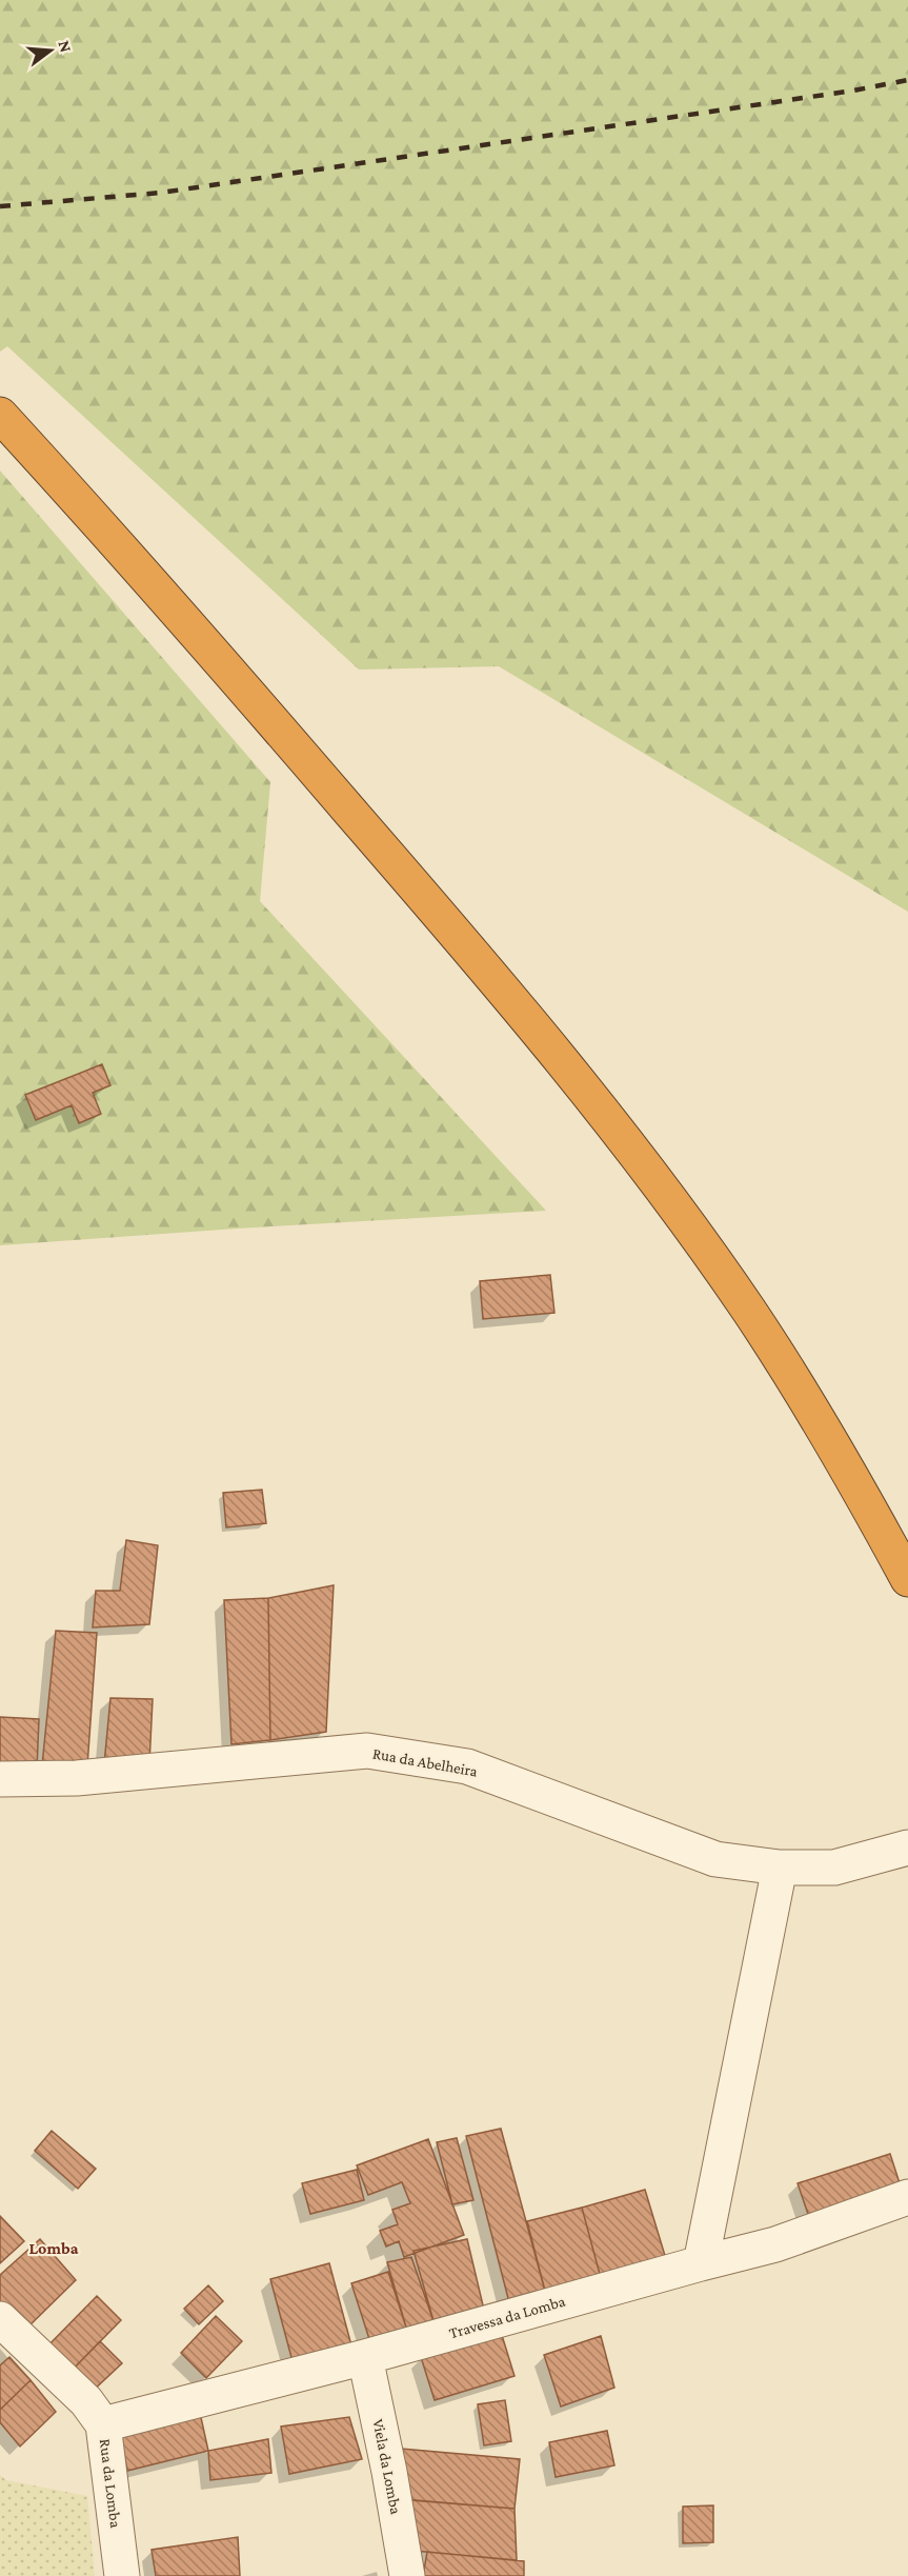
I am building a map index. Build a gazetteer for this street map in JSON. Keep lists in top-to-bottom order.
{
  "streets": {
    "street": [
      "Rua da Abelheira",
      "Travessa da Lomba",
      "Viela da Lomba",
      "Rua da Lomba"
    ]
  },
  "crossings": [
    ["Travessa da Lomba", "Viela da Lomba"],
    ["Travessa da Lomba", "Rua da Lomba"]
  ],
  "districts": ["Lomba"],
  "north": "right"
}
